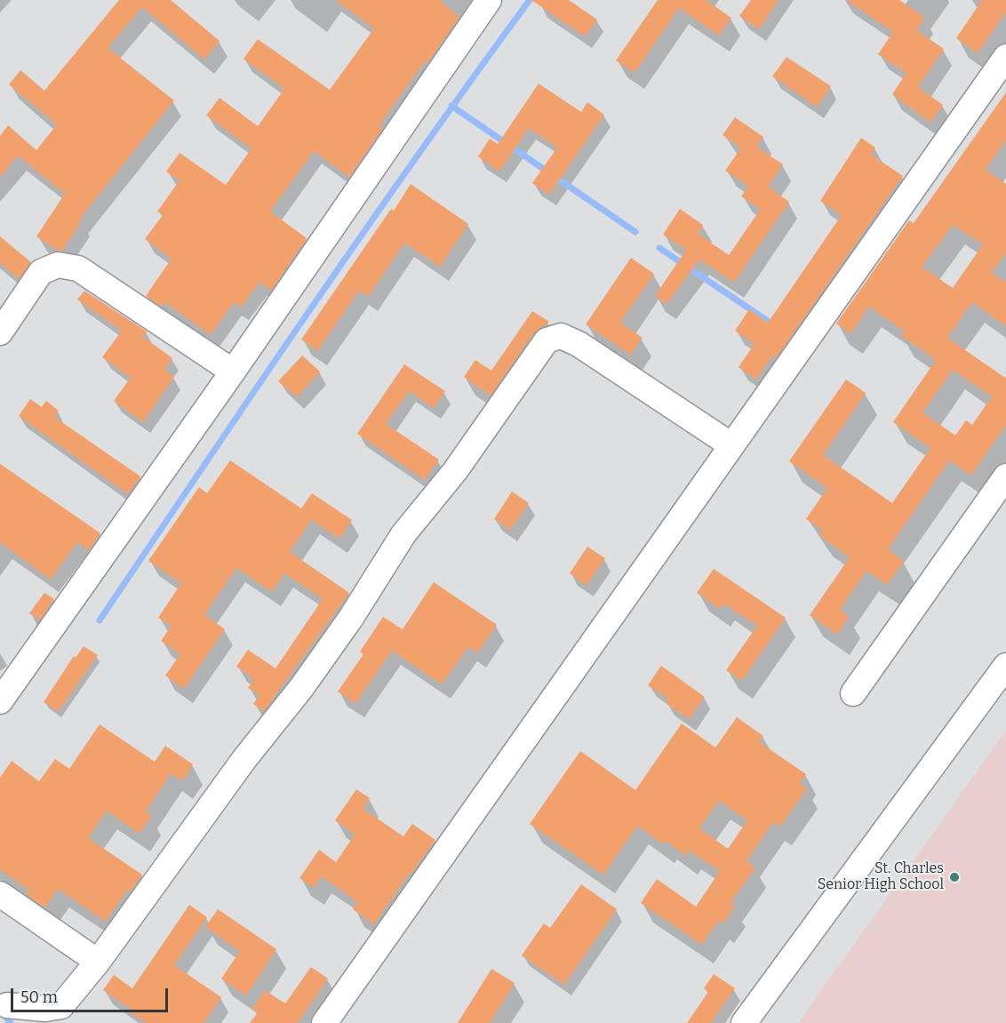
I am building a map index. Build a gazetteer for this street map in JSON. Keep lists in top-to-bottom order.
{
  "places": ["St. Charles Senior High School"],
  "scale_bar": "50 m"
}
